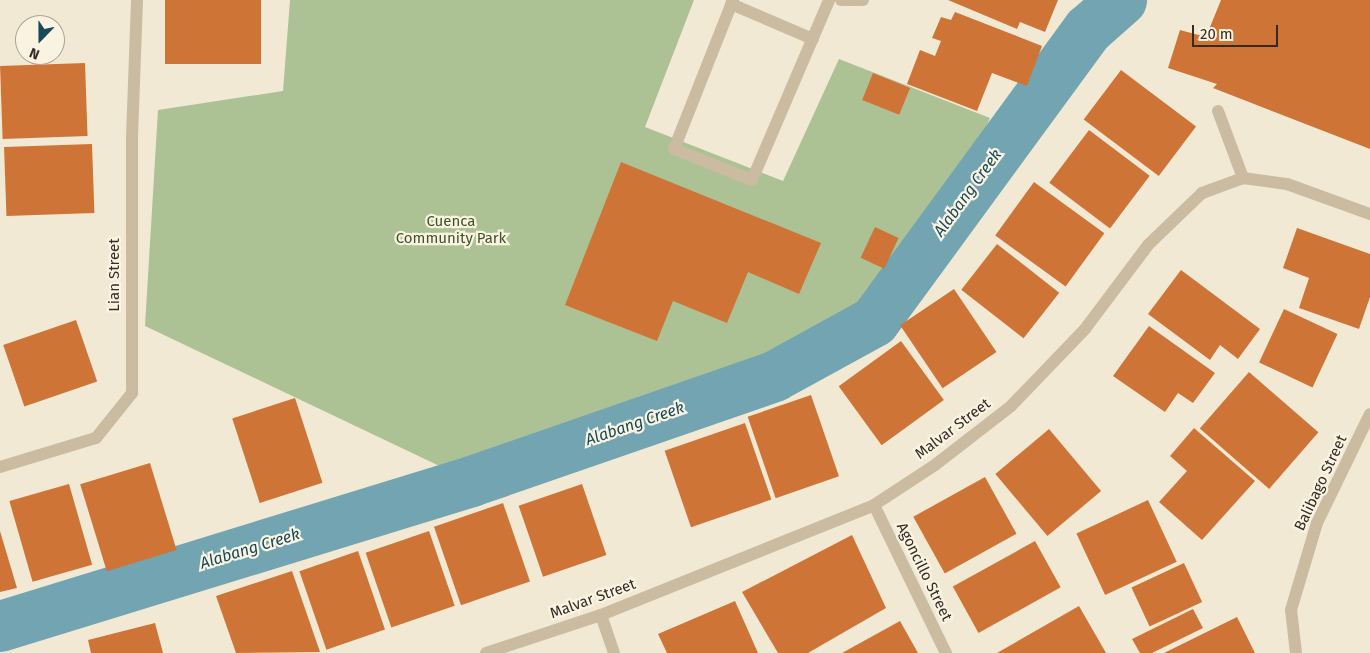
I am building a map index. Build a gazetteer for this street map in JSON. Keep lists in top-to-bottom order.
{
  "streets": {
    "street": [
      "Lian Street",
      "Malvar Street",
      "Balibago Street",
      "Agoncillo Street"
    ]
  },
  "crossings": [
    ["Malvar Street", "Agoncillo Street"]
  ],
  "water": ["Alabang Creek"],
  "parks": ["Cuenca Community Park"],
  "scale_bar": "20 m",
  "north": "bottom"
}
